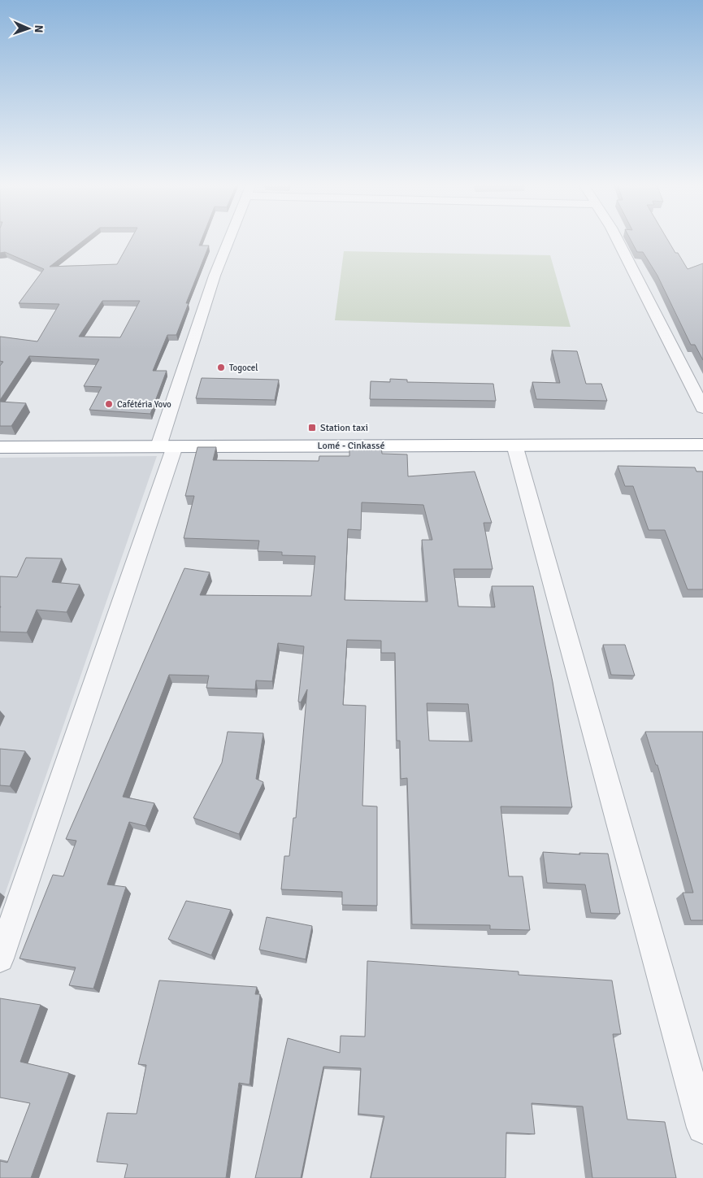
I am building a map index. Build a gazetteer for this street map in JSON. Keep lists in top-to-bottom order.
{
  "streets": {
    "highway": ["Lomé - Cinkassé"]
  },
  "places": {
    "other": ["Togocel", "Cafétéria Yovo"],
    "transit": ["Station taxi"]
  },
  "north": "right"
}
